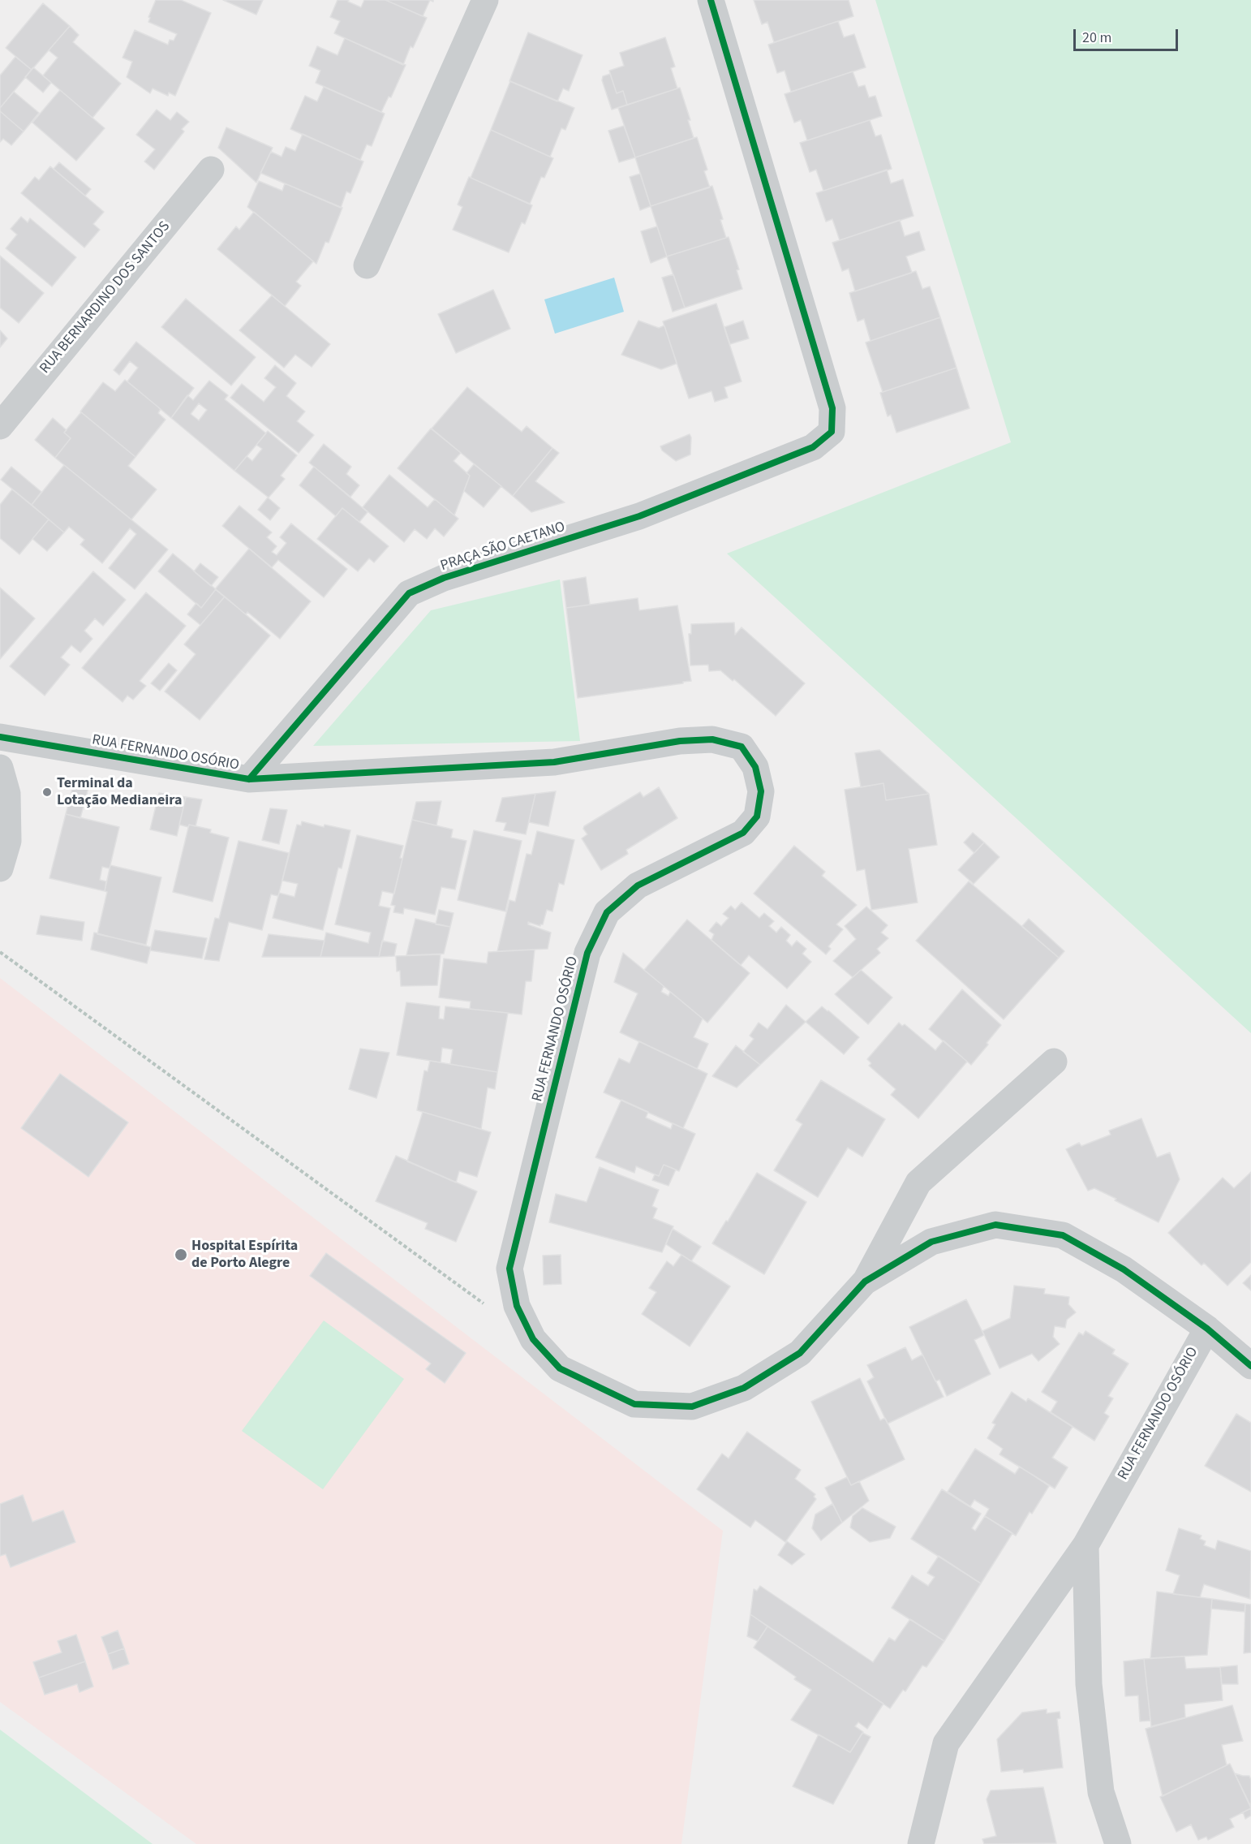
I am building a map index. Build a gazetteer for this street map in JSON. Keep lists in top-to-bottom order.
{
  "streets": {
    "street": ["RUA BERNARDINO DOS SANTOS", "PRAÇA SÃO CAETANO", "RUA FERNANDO OSÓRIO"]
  },
  "crossings": [
    ["PRAÇA SÃO CAETANO", "RUA FERNANDO OSÓRIO"]
  ],
  "places": ["Terminal da Lotação Medianeira", "Hospital Espírita de Porto Alegre"],
  "scale_bar": "20 m"
}
